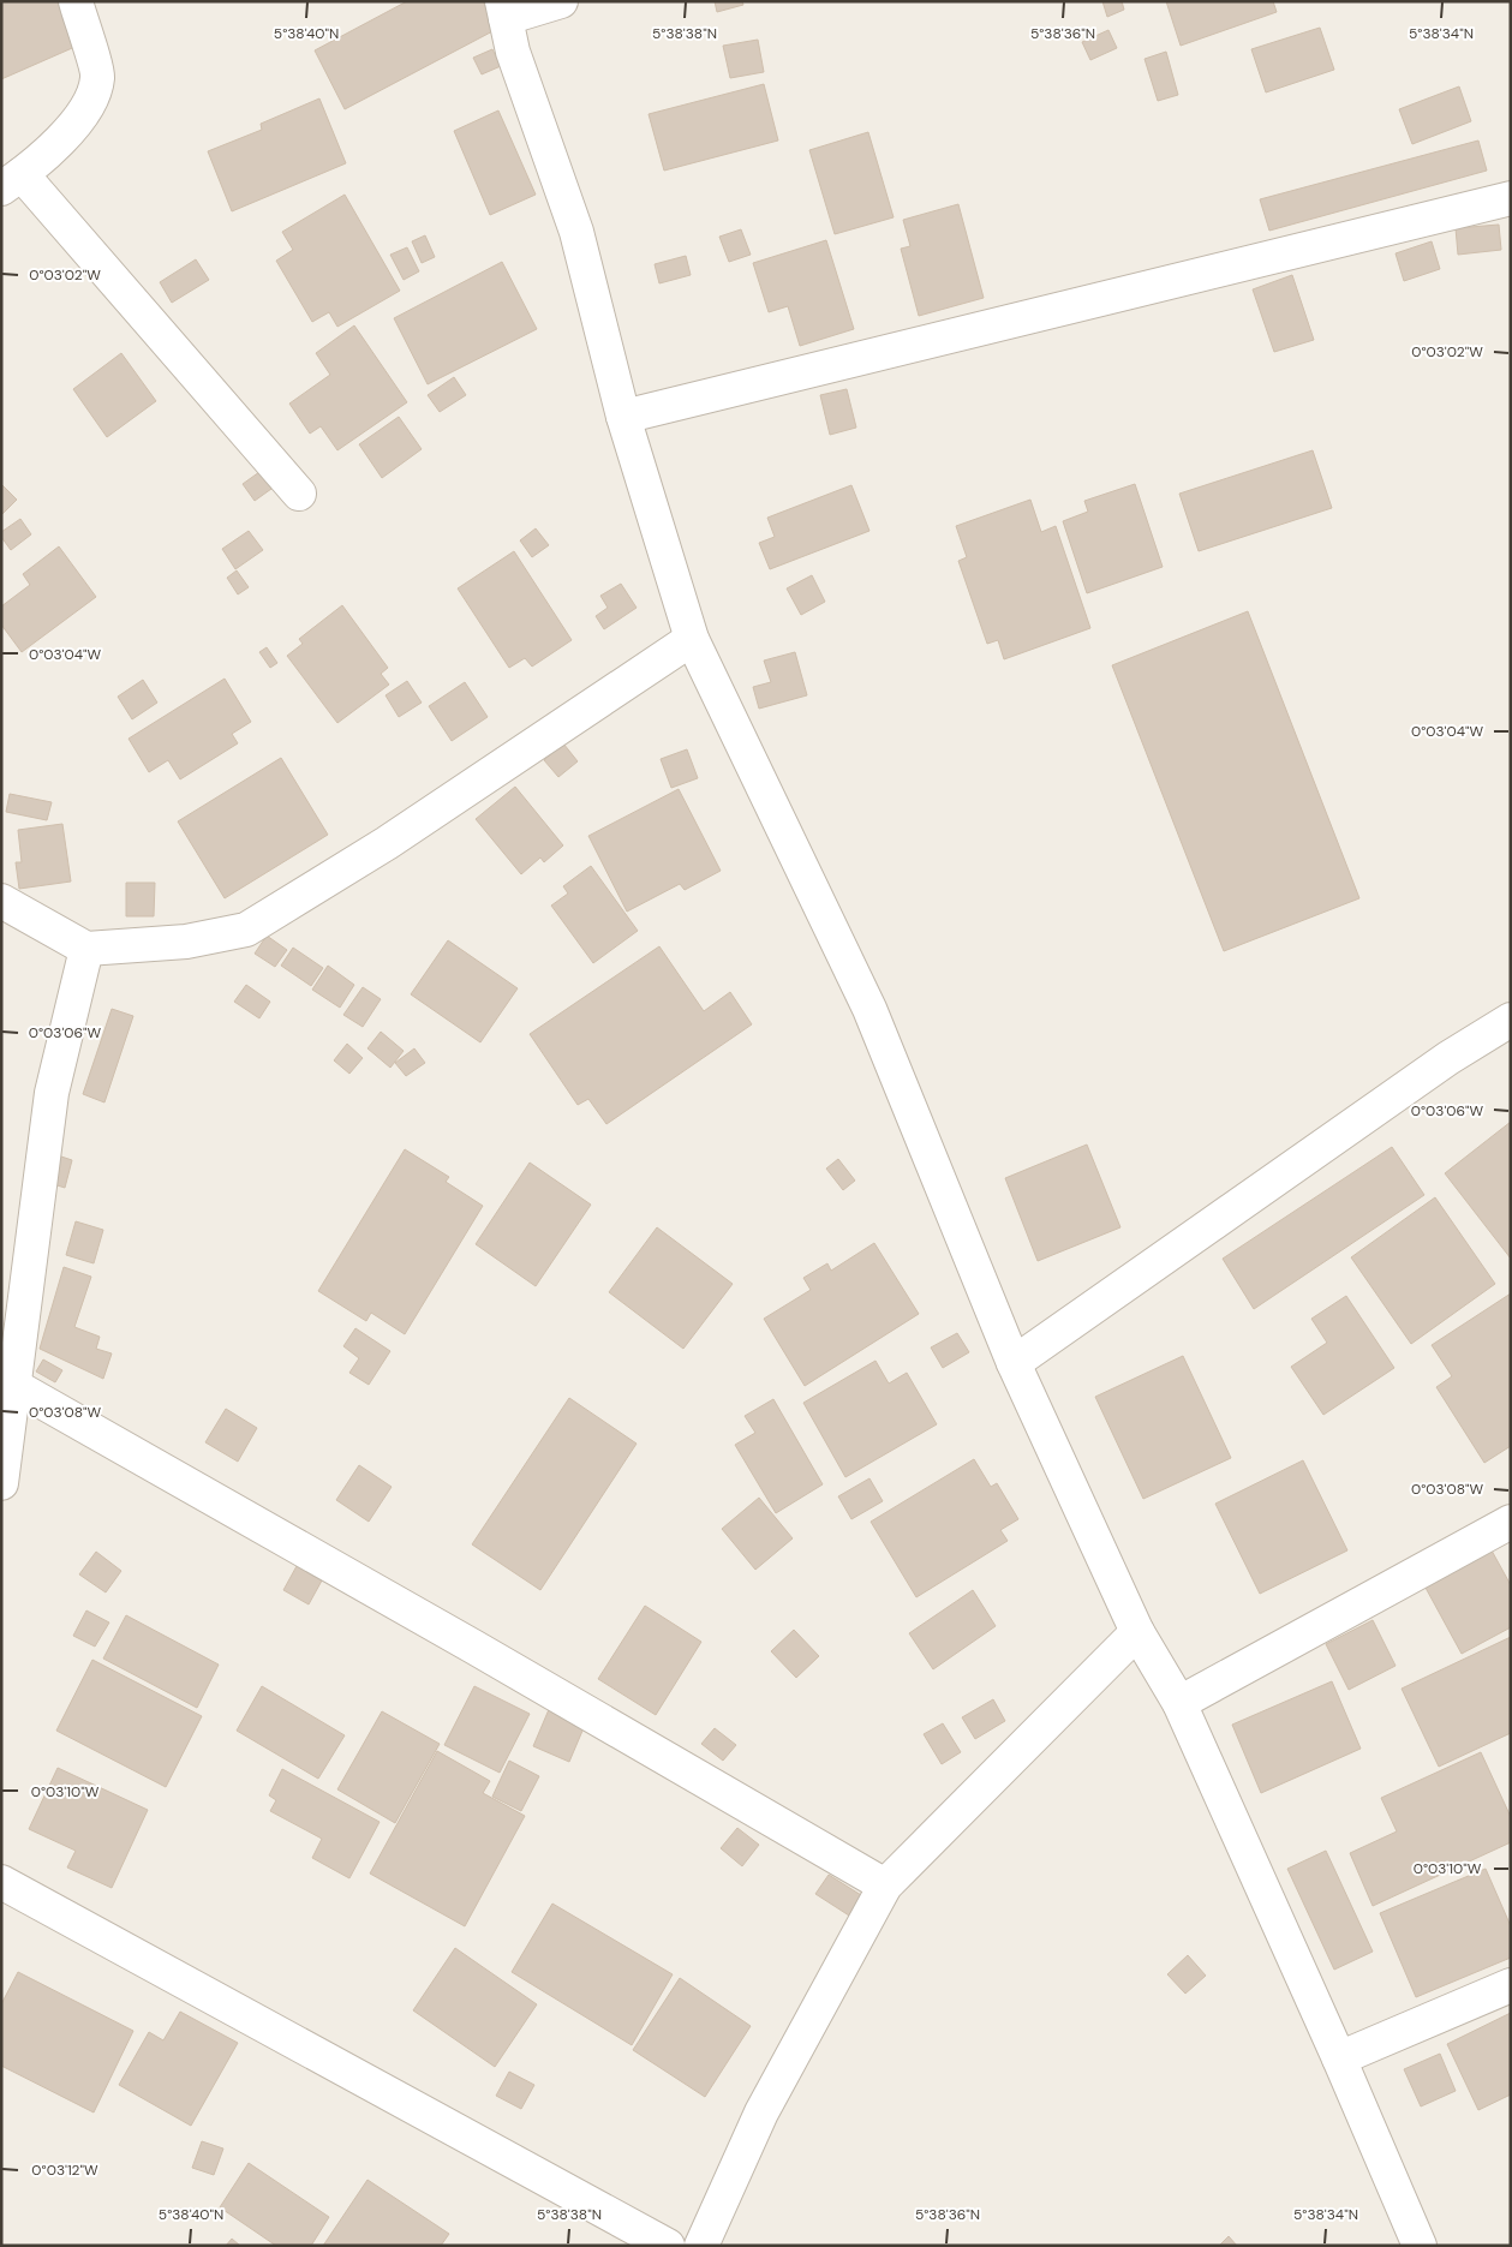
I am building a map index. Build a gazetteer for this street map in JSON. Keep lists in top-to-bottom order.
{
  "coordinates": [
    "5°38'40\"N",
    "5°38'38\"N",
    "5°38'36\"N",
    "5°38'34\"N",
    "0°03'02\"W",
    "0°03'04\"W",
    "0°03'06\"W",
    "0°03'08\"W",
    "0°03'10\"W",
    "0°03'12\"W"
  ]
}
